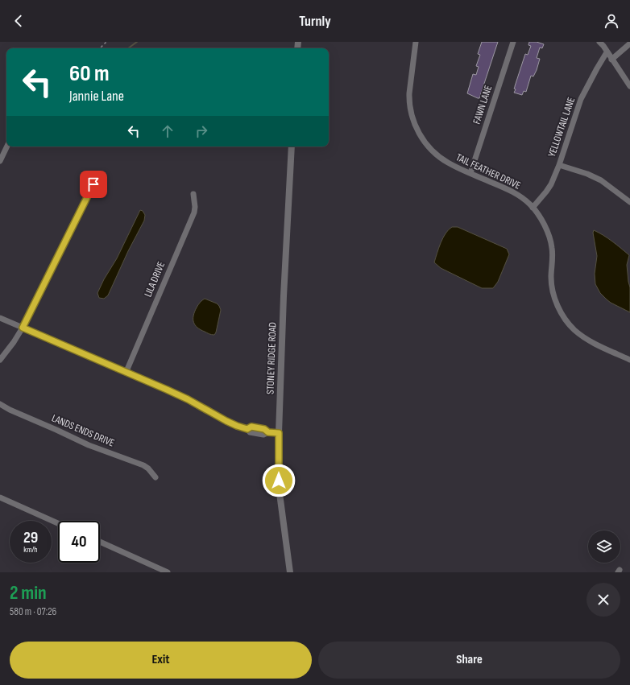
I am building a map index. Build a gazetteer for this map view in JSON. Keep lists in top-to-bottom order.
{
  "streets": {
    "street": [
      "FAWN LANE",
      "YELLOWTAIL LANE",
      "TAIL FEATHER DRIVE",
      "LILA DRIVE",
      "STONEY RIDGE ROAD",
      "LANDS ENDS DRIVE"
    ]
  },
  "crossings": [
    ["FAWN LANE", "TAIL FEATHER DRIVE"],
    ["YELLOWTAIL LANE", "TAIL FEATHER DRIVE"]
  ],
  "page": {
    "header": "Turnly",
    "turn": ["60 m", "Jannie Lane"],
    "speed": "29 km/h",
    "limit": "40",
    "heading": ["2 min", "580 m · 07:26"],
    "buttons": ["Exit", "Share"]
  }
}
